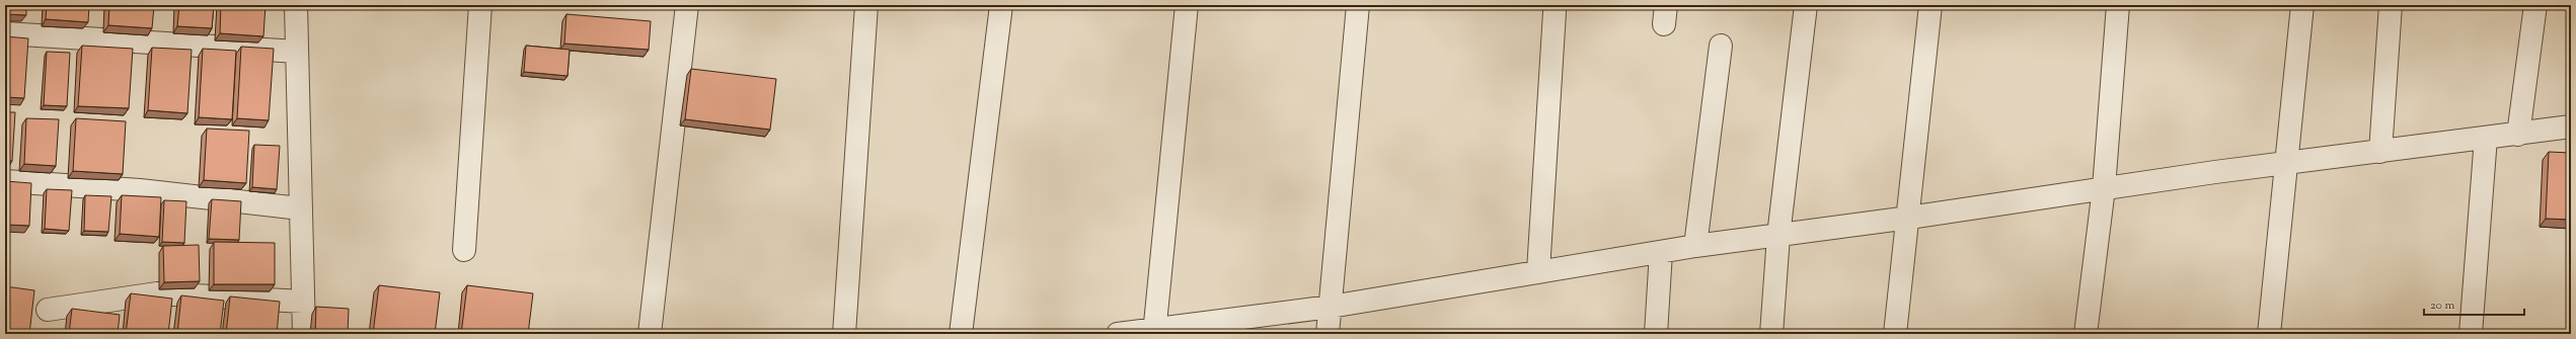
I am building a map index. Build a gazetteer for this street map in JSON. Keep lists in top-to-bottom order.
{
  "scale_bar": "20 m"
}
